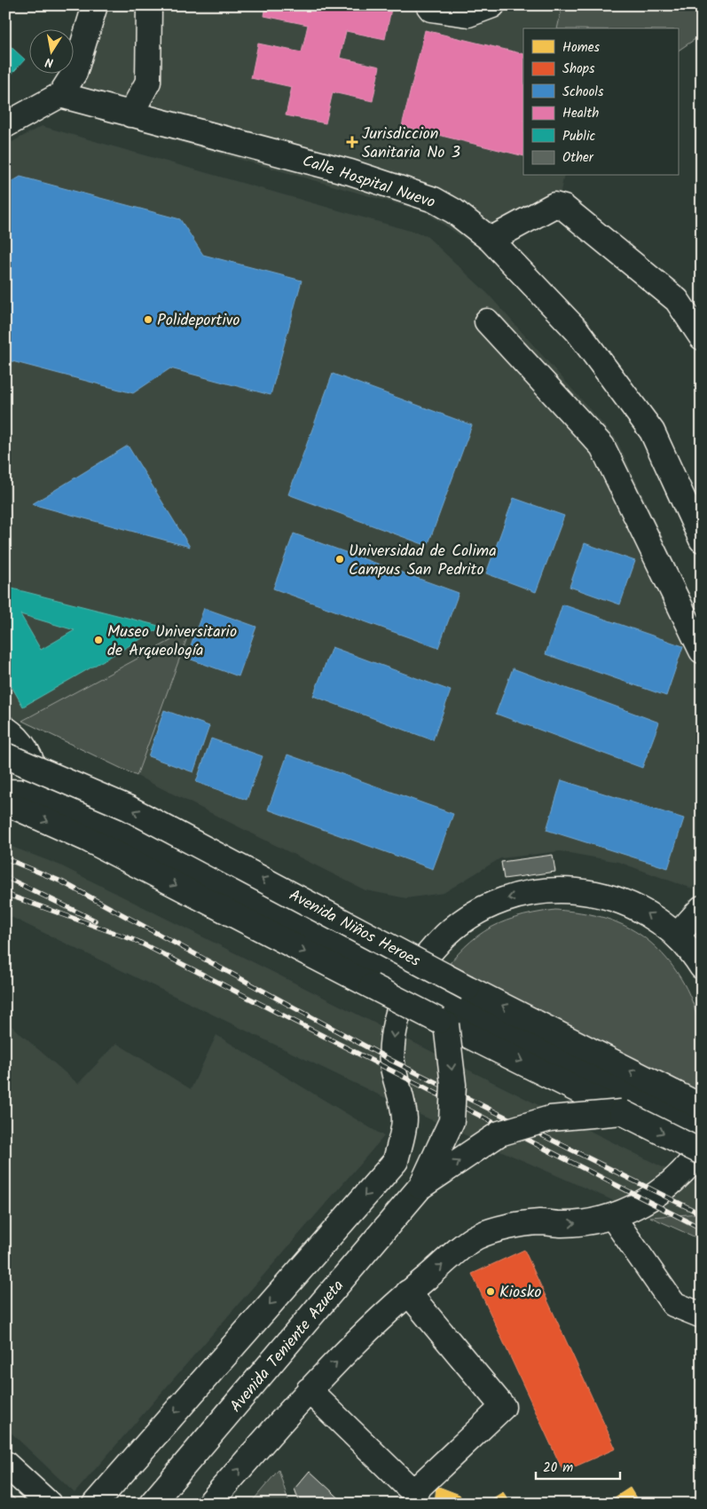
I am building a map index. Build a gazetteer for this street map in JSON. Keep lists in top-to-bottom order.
{
  "streets": {
    "street": ["Calle Hospital Nuevo", "Avenida Niños Heroes", "Avenida Teniente Azueta"]
  },
  "places": {
    "health": ["Jurisdiccion Sanitaria No 3"],
    "other": [
      "Polideportivo",
      "Universidad de Colima Campus San Pedrito",
      "Museo Universitario de Arqueología",
      "Kiosko"
    ]
  },
  "legend": [
    "Homes",
    "Shops",
    "Schools",
    "Health",
    "Public",
    "Other"
  ],
  "scale_bar": "20 m",
  "north": "bottom"
}
